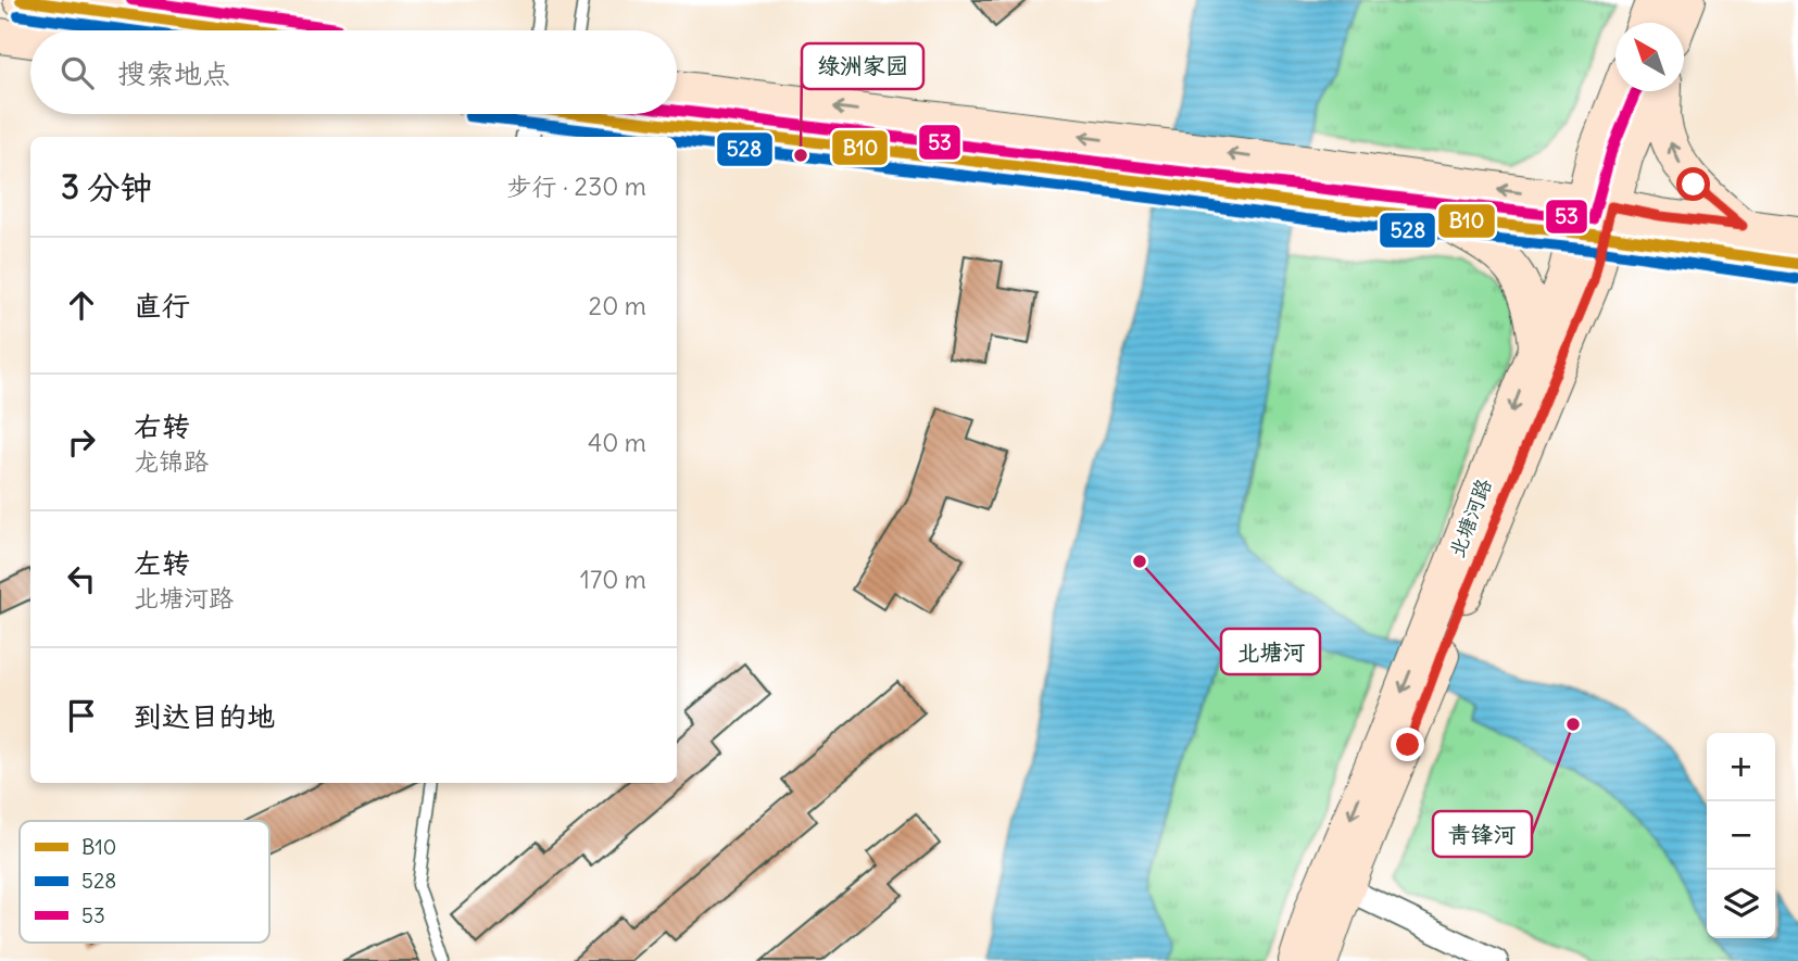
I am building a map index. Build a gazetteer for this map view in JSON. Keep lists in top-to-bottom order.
{
  "streets": {
    "main road": ["北塘河路"]
  },
  "places": ["绿洲家园", "北塘河", "青锋河"],
  "lines": ["transit line B10", "transit line 53", "transit line 528"],
  "legend": ["B10", "528", "53"],
  "north": "top left",
  "page": {
    "search": "搜索地点",
    "heading": ["3 分钟", "步行 · 230 m"],
    "list": [
      ["直行", "20 m"],
      ["右转", "龙锦路", "40 m"],
      ["左转", "北塘河路", "170 m"],
      "到达目的地"
    ],
    "map_buttons": ["+", "−"]
  }
}
